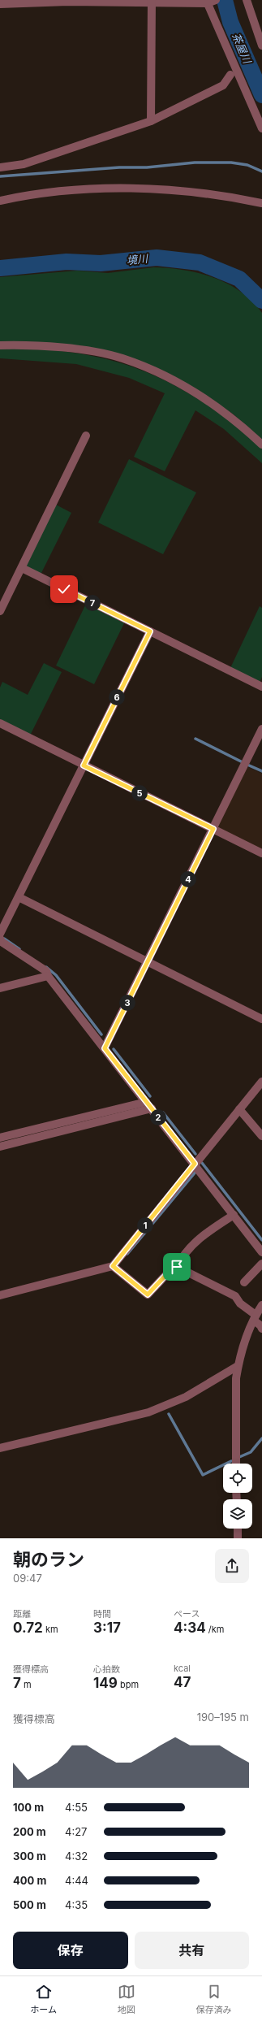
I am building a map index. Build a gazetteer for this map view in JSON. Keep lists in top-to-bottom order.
{
  "water": ["茶屋川", "境川"],
  "page": {
    "pins": [
      "7",
      "6",
      "5",
      "4",
      "3",
      "2",
      "1"
    ],
    "heading": ["朝のラン", "09:47"],
    "stats": [
      ["距離", "0.72 km"],
      ["時間", "3:17"],
      ["ペース", "4:34 /km"],
      ["獲得標高", "7 m"],
      ["心拍数", "149 bpm"],
      ["kcal", "47"]
    ],
    "chart": ["獲得標高", "190–195 m"],
    "list": [
      {
        "name": "100 m",
        "note": "4:55"
      },
      {
        "name": "200 m",
        "note": "4:27"
      },
      {
        "name": "300 m",
        "note": "4:32"
      },
      {
        "name": "400 m",
        "note": "4:44"
      },
      {
        "name": "500 m",
        "note": "4:35"
      }
    ],
    "buttons": ["保存", "共有"],
    "tabs": ["ホーム", "地図", "保存済み"]
  }
}
